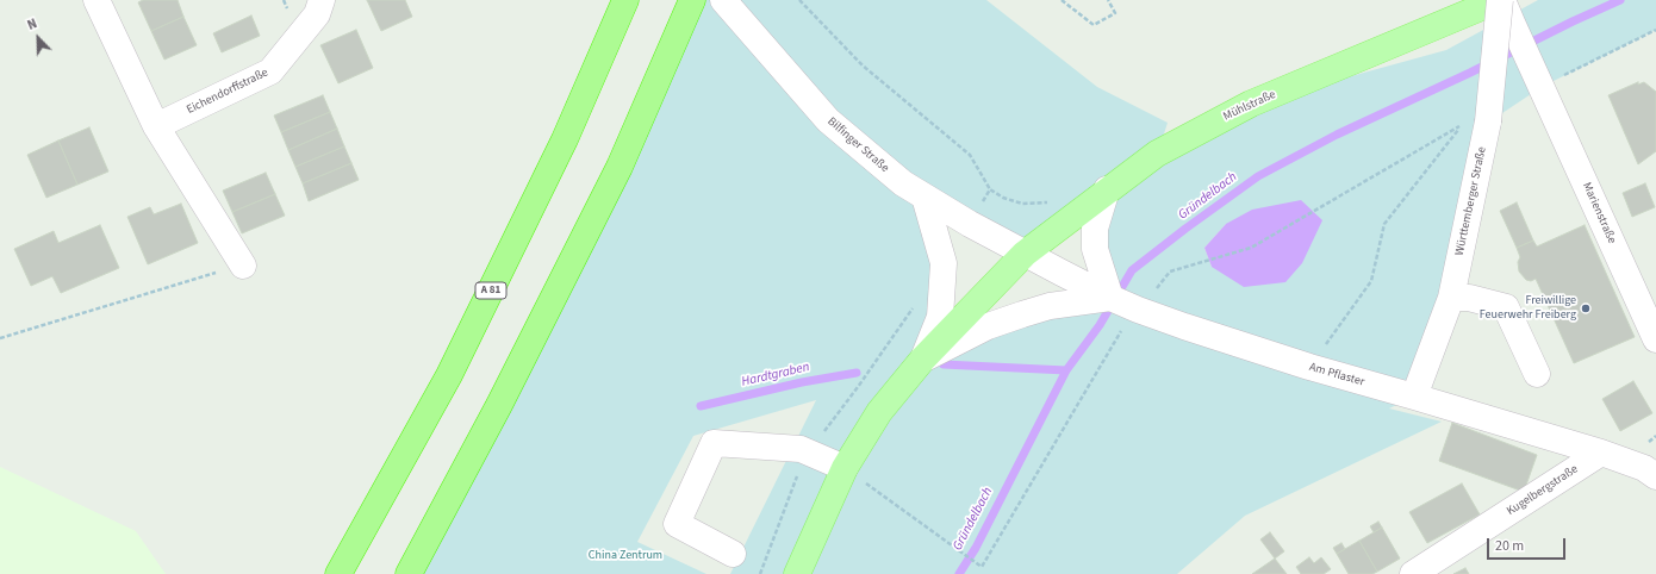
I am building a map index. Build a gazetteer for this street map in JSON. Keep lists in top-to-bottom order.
{
  "streets": {
    "highway": ["A 81"],
    "main road": ["Mühlstraße"],
    "street": [
      "Eichendorffstraße",
      "Bilfinger Straße",
      "Württemberger Straße",
      "Marienstraße",
      "Am Pflaster",
      "Kugelbergstraße"
    ]
  },
  "crossings": [
    ["Mühlstraße", "Bilfinger Straße"],
    ["Mühlstraße", "Württemberger Straße"],
    ["Mühlstraße", "Marienstraße"],
    ["Mühlstraße", "Am Pflaster"],
    ["Bilfinger Straße", "Am Pflaster"],
    ["Württemberger Straße", "Marienstraße"],
    ["Württemberger Straße", "Am Pflaster"],
    ["Am Pflaster", "Kugelbergstraße"]
  ],
  "water": ["Gründelbach", "Hardtgraben"],
  "parks": ["China Zentrum"],
  "places": ["Freiwillige Feuerwehr Freiberg"],
  "scale_bar": "20 m",
  "north": "top left"
}
